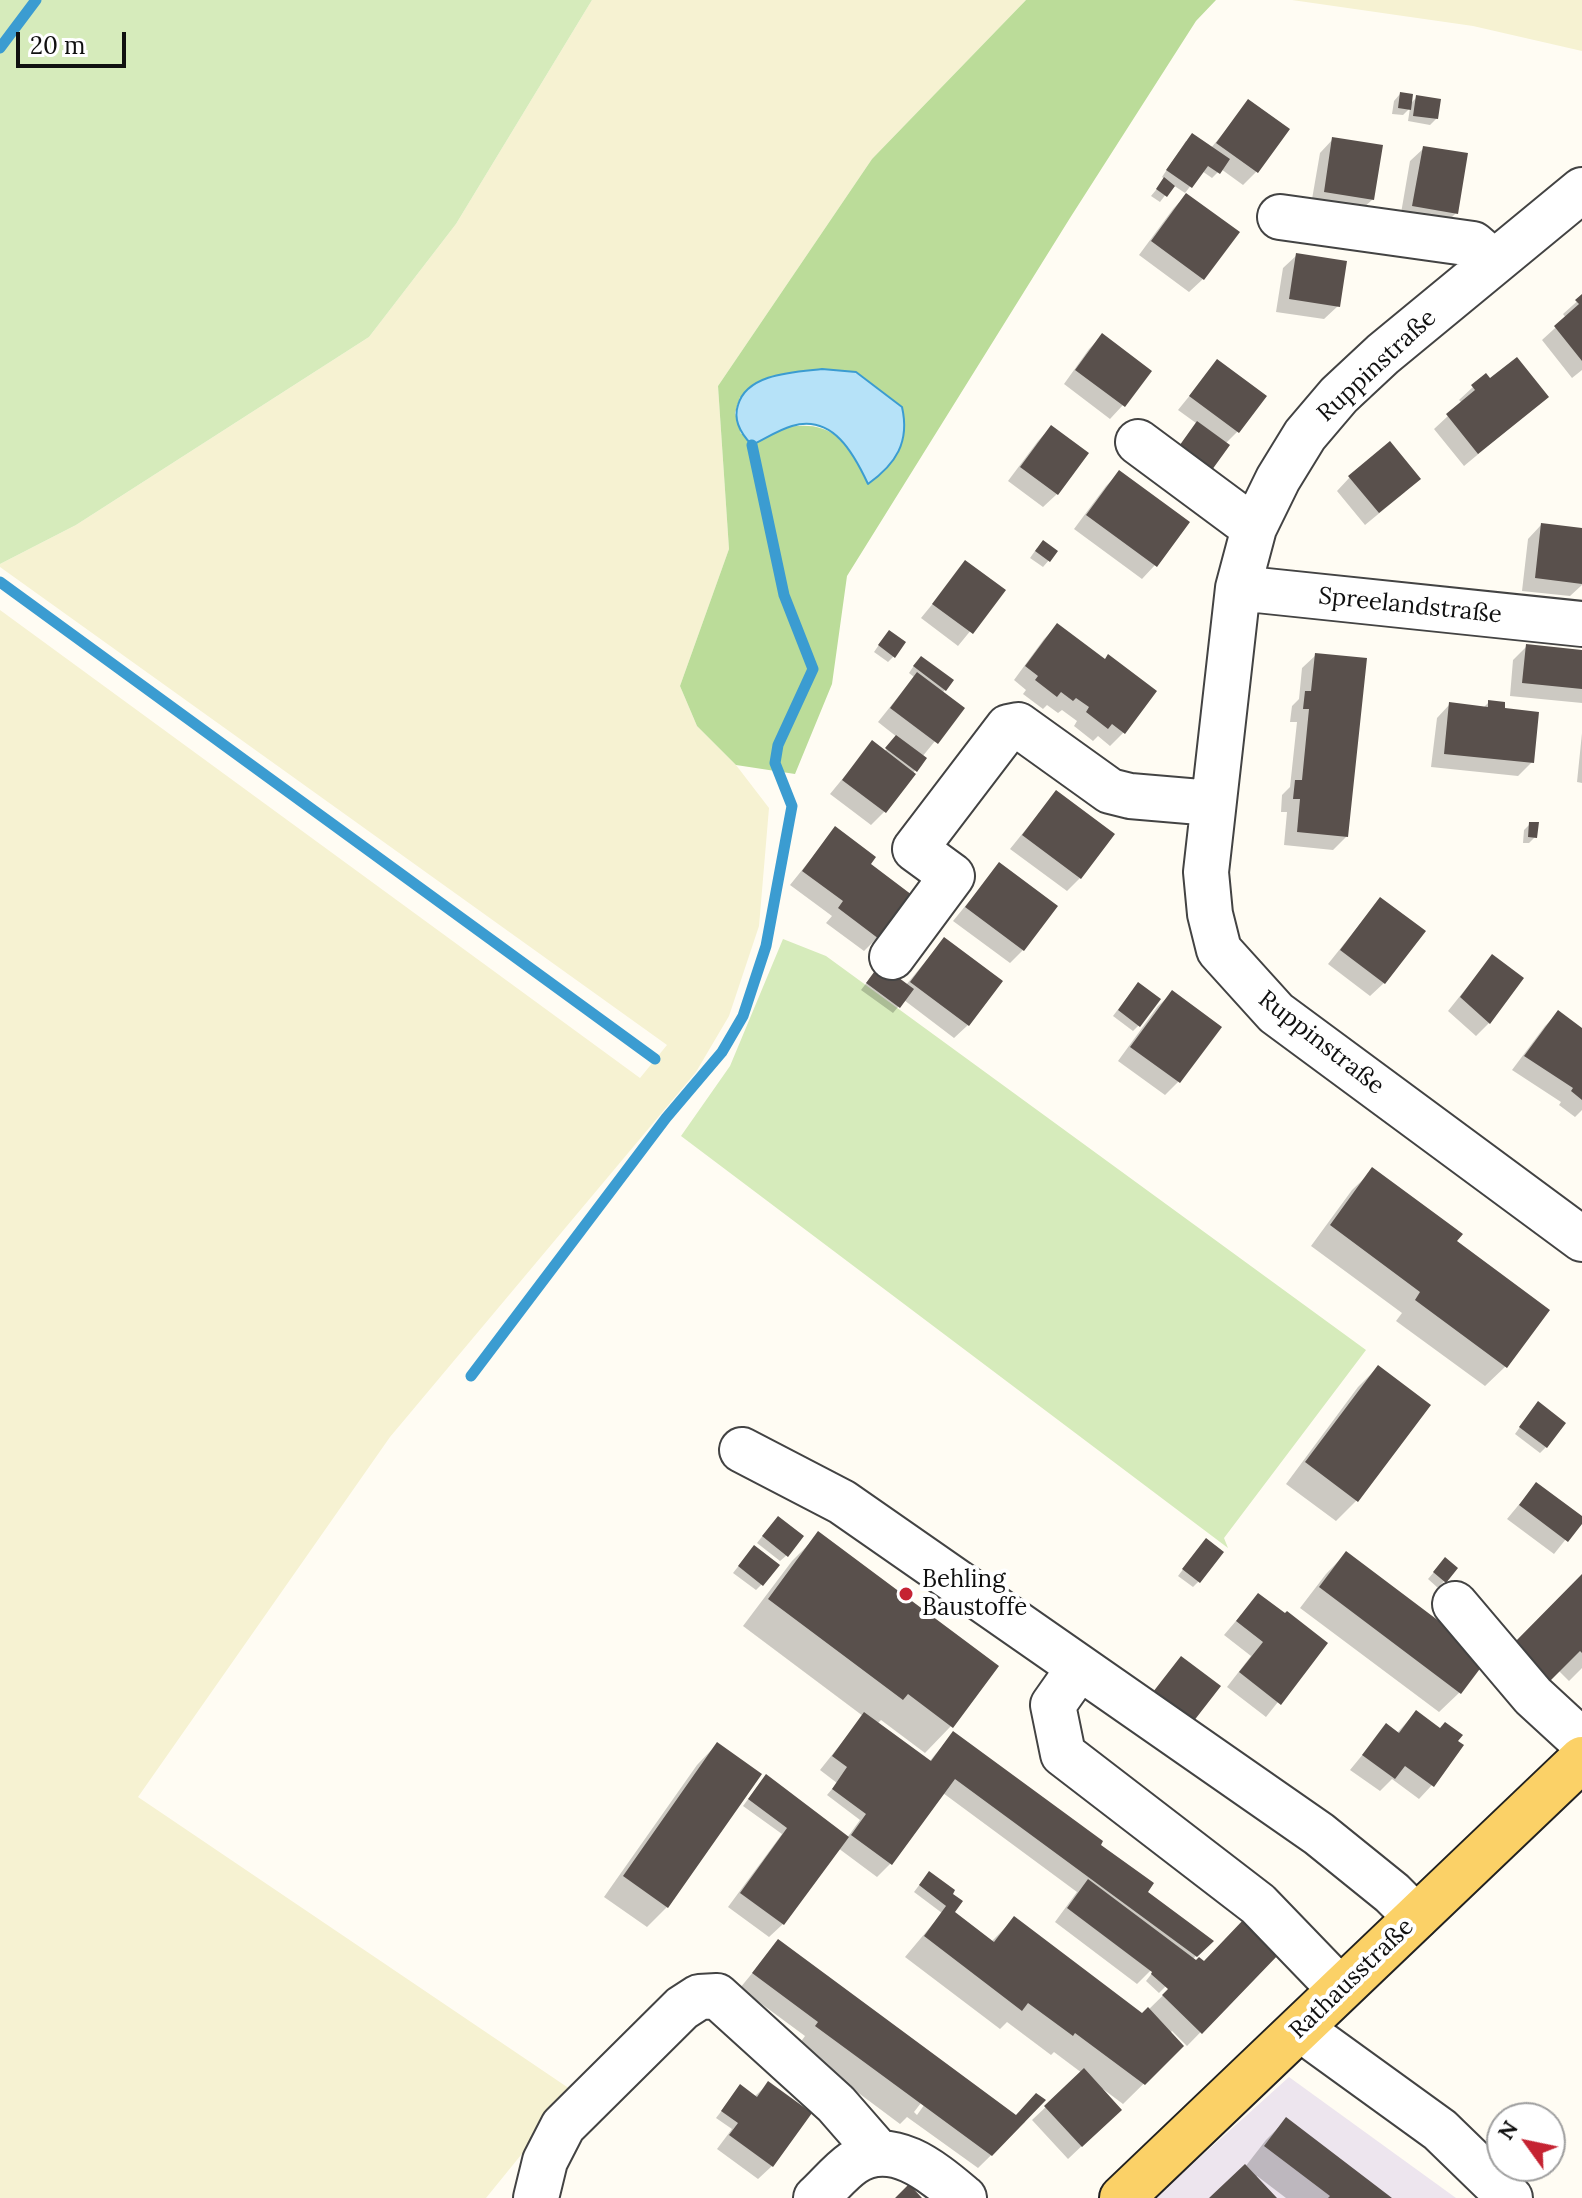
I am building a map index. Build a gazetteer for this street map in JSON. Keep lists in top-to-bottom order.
{
  "streets": {
    "main road": ["Rathausstraße"],
    "street": ["Ruppinstraße", "Spreelandstraße"]
  },
  "crossings": [
    ["Ruppinstraße", "Spreelandstraße"]
  ],
  "places": ["Behling Baustoffe"],
  "scale_bar": "20 m",
  "north": "top left"
}
